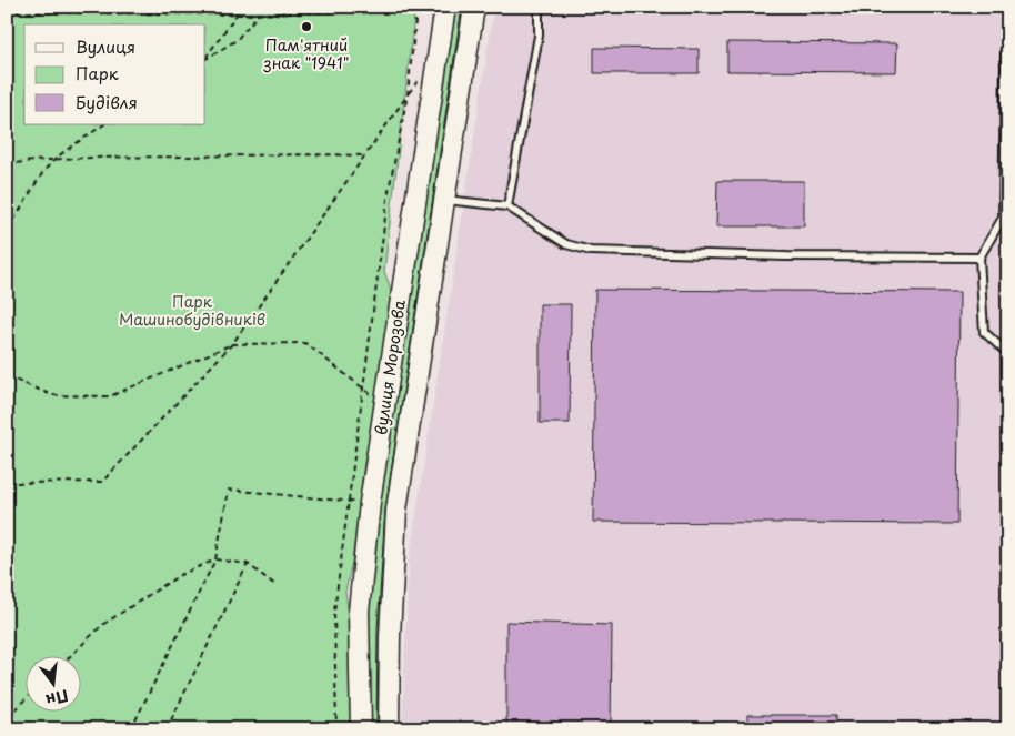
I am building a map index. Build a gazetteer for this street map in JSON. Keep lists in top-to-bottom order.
{
  "streets": {
    "main road": ["вулиця Морозова"]
  },
  "parks": ["Парк Машинобудівників"],
  "places": ["Пам'ятний знак \"1941\""],
  "legend": ["Вулиця", "Парк", "Будівля"],
  "north": "bottom"
}
